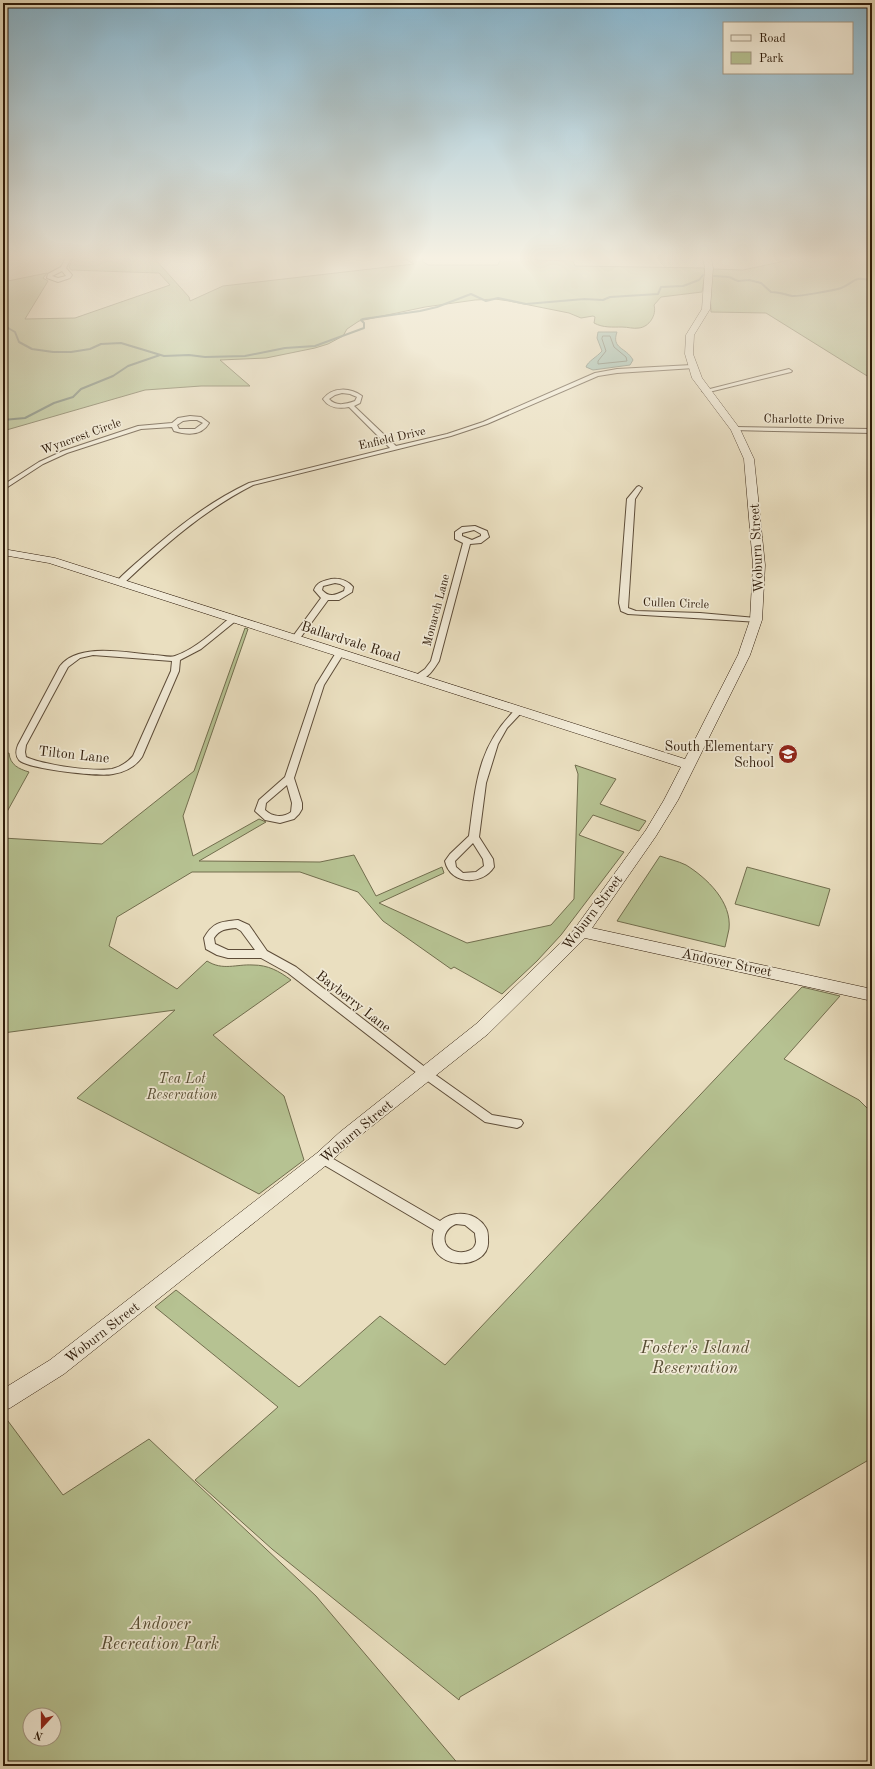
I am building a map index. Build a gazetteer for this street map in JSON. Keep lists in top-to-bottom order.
{
  "streets": {
    "street": [
      "Charlotte Drive",
      "Wyncrest Circle",
      "Enfield Drive",
      "Woburn Street",
      "Cullen Circle",
      "Monarch Lane",
      "Ballardvale Road",
      "Tilton Lane",
      "Andover Street",
      "Bayberry Lane"
    ]
  },
  "crossings": [
    ["Charlotte Drive", "Woburn Street"],
    ["Enfield Drive", "Woburn Street"],
    ["Enfield Drive", "Ballardvale Road"],
    ["Woburn Street", "Cullen Circle"],
    ["Woburn Street", "Ballardvale Road"],
    ["Woburn Street", "Andover Street"],
    ["Woburn Street", "Bayberry Lane"],
    ["Monarch Lane", "Ballardvale Road"]
  ],
  "parks": ["Tea Lot Reservation", "Foster's Island Reservation", "Andover Recreation Park"],
  "places": {
    "school or university": ["South Elementary School"]
  },
  "legend": ["Road", "Park"],
  "north": "bottom"
}
